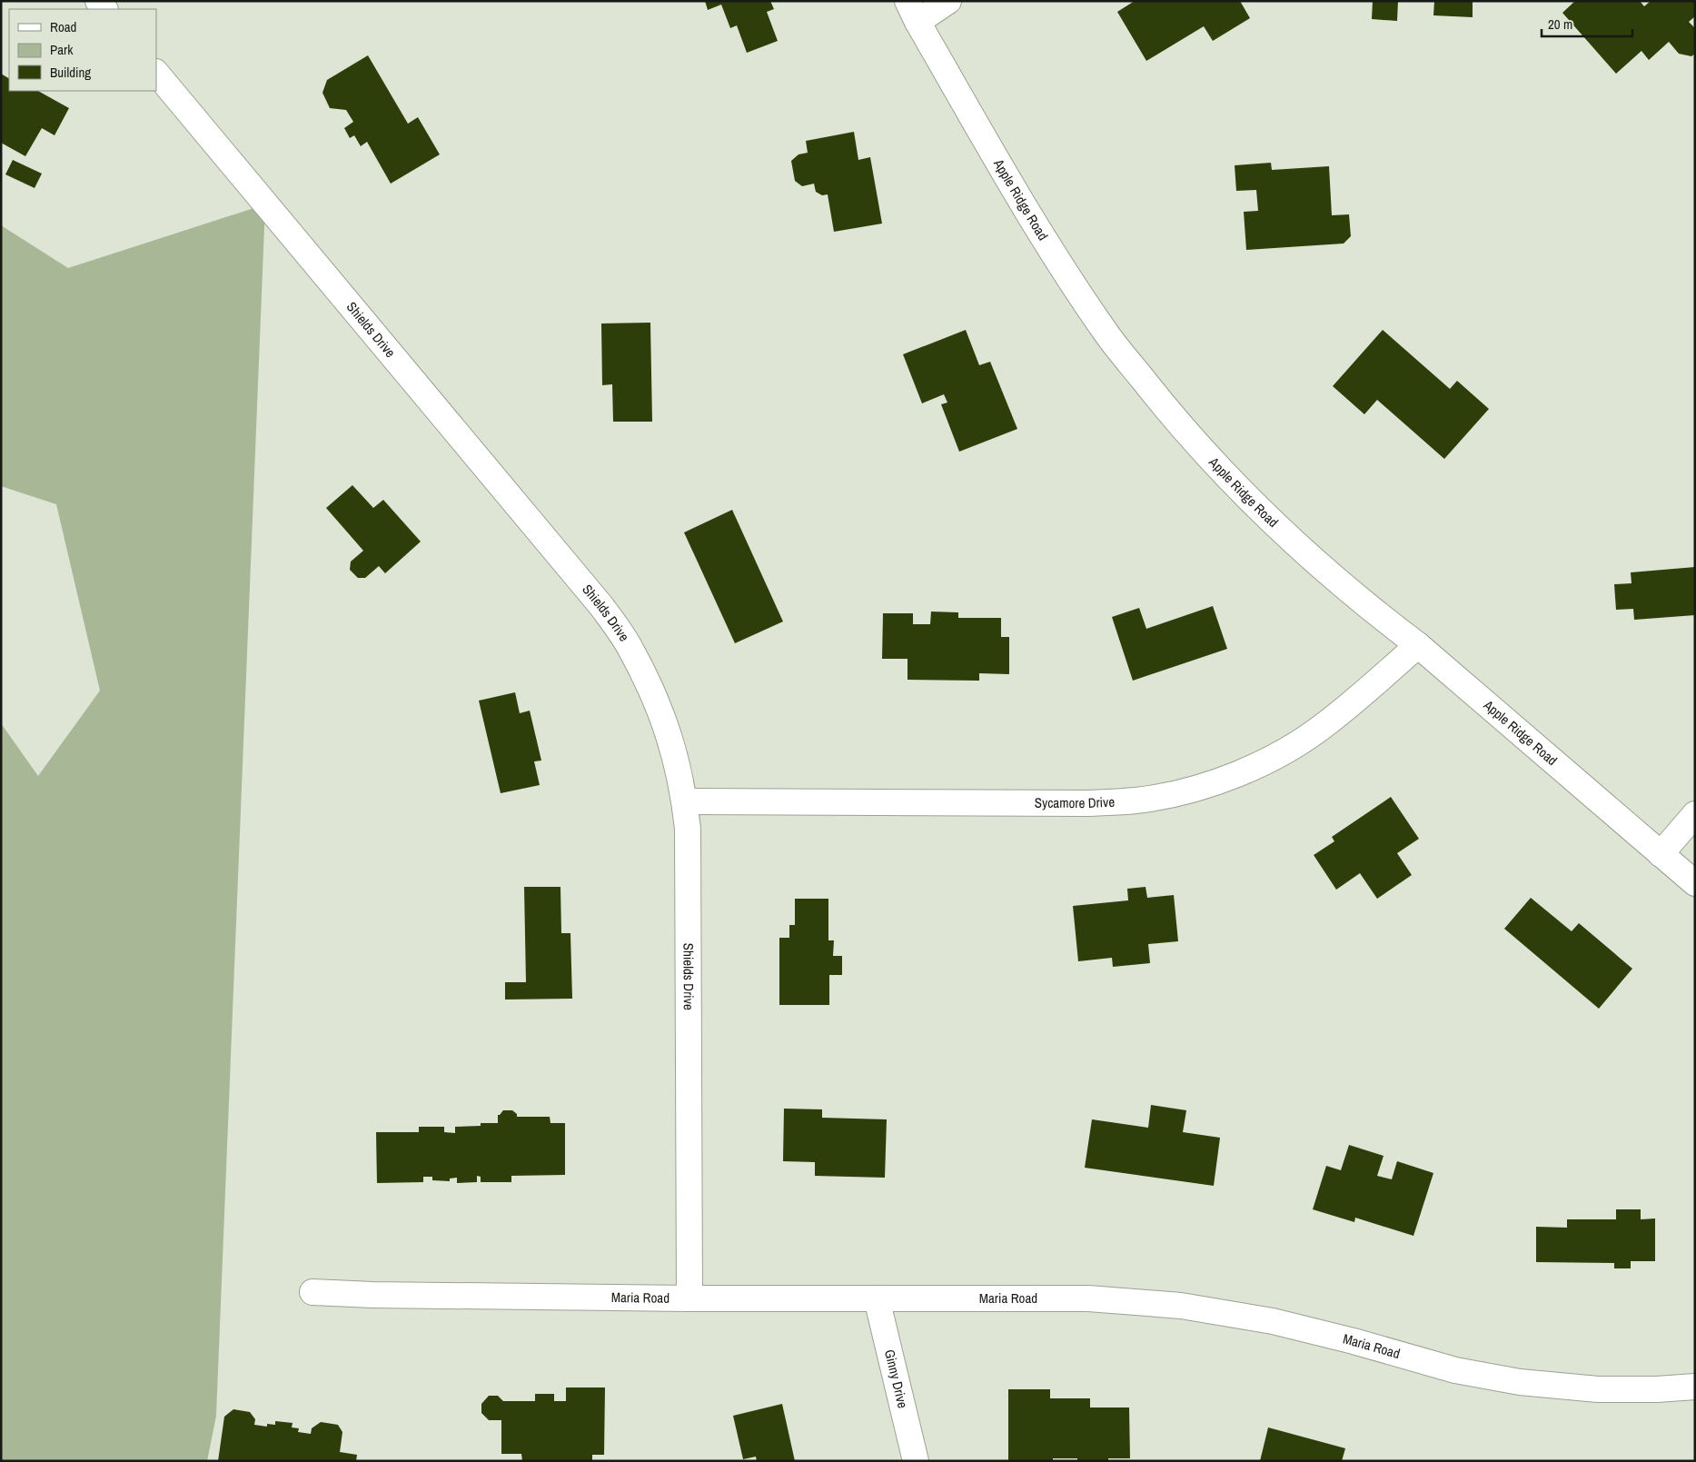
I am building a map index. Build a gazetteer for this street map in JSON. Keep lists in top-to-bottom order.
{
  "streets": {
    "street": [
      "Apple Ridge Road",
      "Shields Drive",
      "Sycamore Drive",
      "Maria Road",
      "Ginny Drive"
    ]
  },
  "crossings": [
    ["Apple Ridge Road", "Sycamore Drive"],
    ["Shields Drive", "Sycamore Drive"],
    ["Shields Drive", "Maria Road"],
    ["Maria Road", "Ginny Drive"]
  ],
  "legend": ["Road", "Park", "Building"],
  "scale_bar": "20 m"
}
